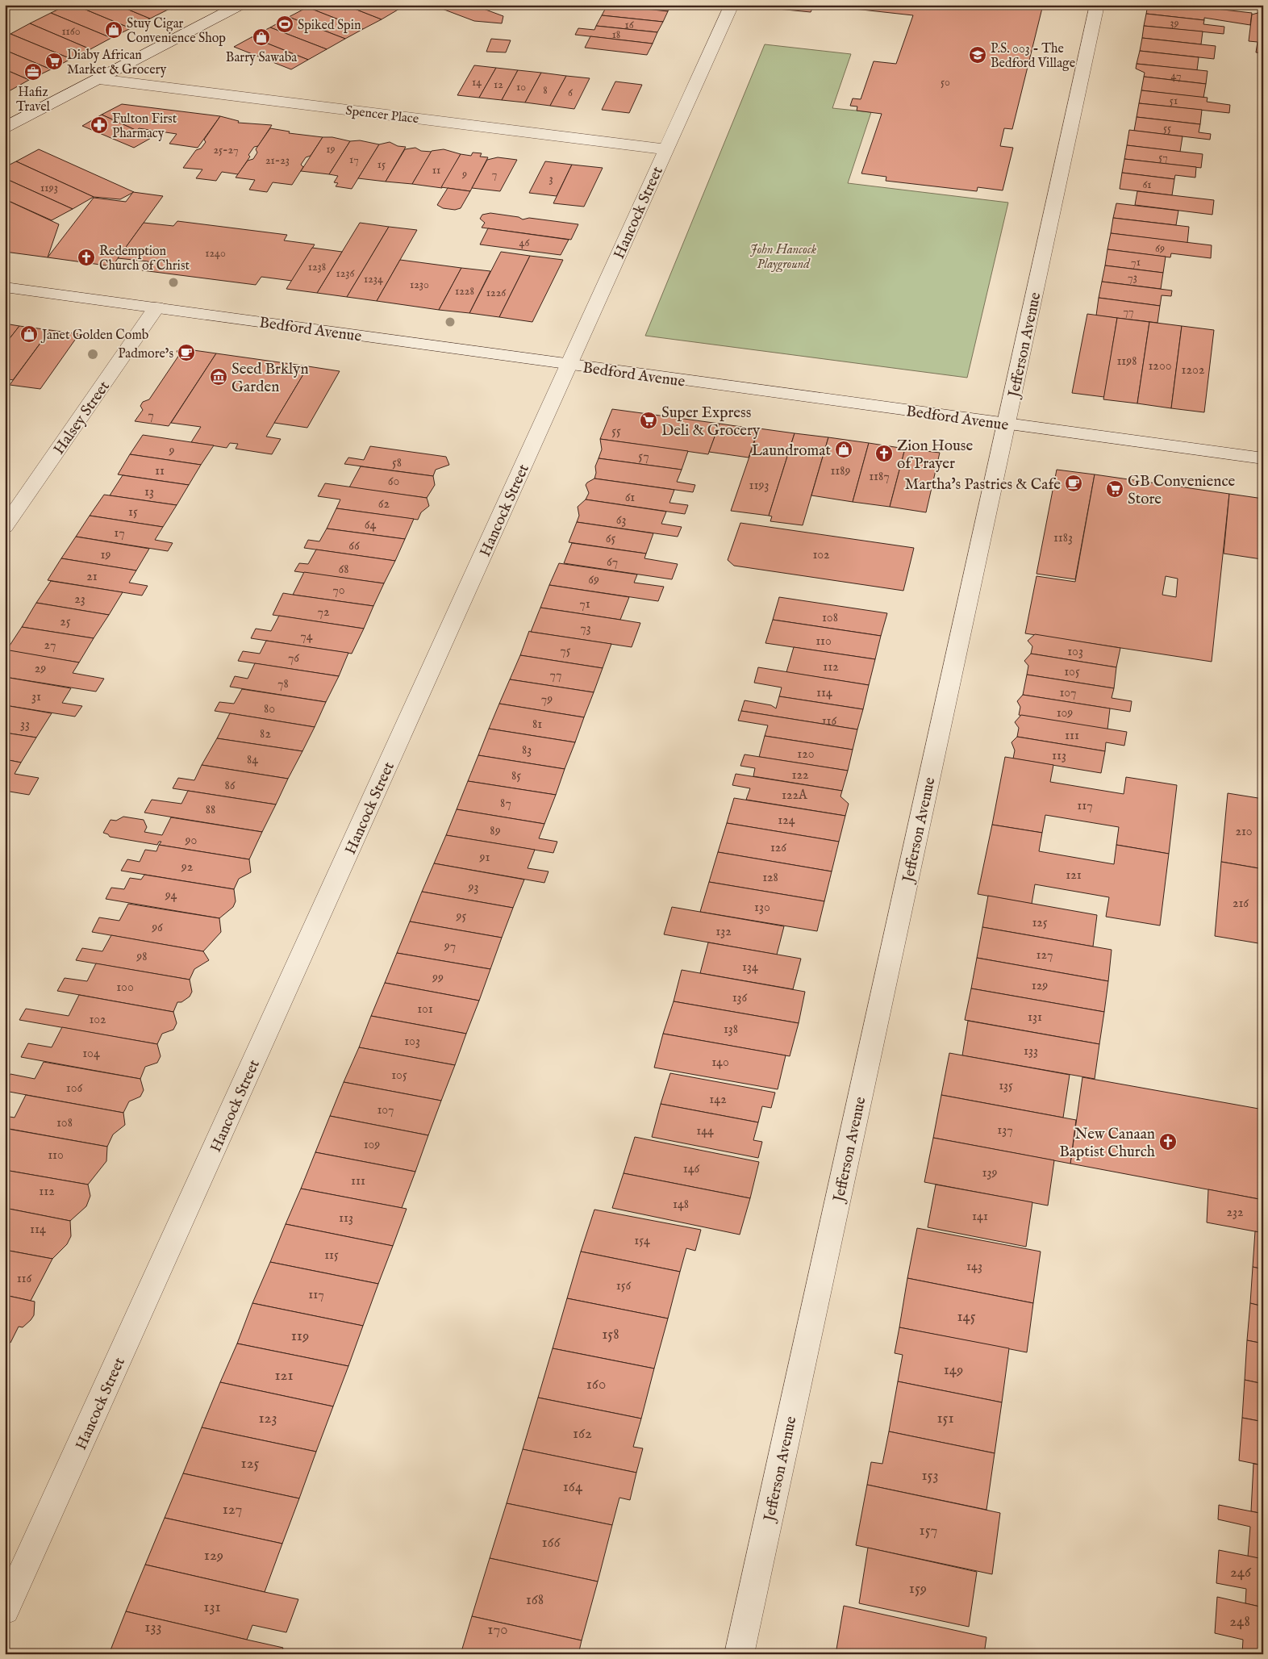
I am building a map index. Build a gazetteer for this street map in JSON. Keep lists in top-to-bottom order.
{
  "streets": {
    "street": [
      "Spencer Place",
      "Hancock Street",
      "Bedford Avenue",
      "Jefferson Avenue",
      "Halsey Street"
    ]
  },
  "crossings": [
    ["Spencer Place", "Hancock Street"],
    ["Hancock Street", "Bedford Avenue"],
    ["Bedford Avenue", "Jefferson Avenue"],
    ["Bedford Avenue", "Halsey Street"]
  ],
  "parks": ["John Hancock Playground"],
  "places": {
    "sports": ["Spiked Spin"],
    "shop": [
      "Stuy Cigar Convenience Shop",
      "Barry Sawaba",
      "Janet Golden Comb",
      "Laundromat"
    ],
    "school or university": ["P.S. 003 - The Bedford Village"],
    "supermarket": ["Diaby African Market & Grocery", "Super Express Deli & Grocery", "GB Convenience Store"],
    "office": ["Hafiz Travel"],
    "pharmacy": ["Fulton First Pharmacy"],
    "church": ["Redemption Church of Christ", "Zion House of Prayer", "New Canaan Baptist Church"],
    "cafe": ["Padmore’s", "Martha's Pastries & Cafe"],
    "museum": ["Seed Brklyn Garden"]
  },
  "house_numbers": [
    "39",
    "16",
    "1160",
    "18",
    "47",
    "14",
    "50",
    "12",
    "10",
    "8",
    "6",
    "51",
    "55",
    "19",
    "25-27",
    "57",
    "17",
    "21-23",
    "15",
    "11",
    "9",
    "7",
    "3",
    "61",
    "1193",
    "46",
    "69",
    "1240",
    "71",
    "1238",
    "1236",
    "73",
    "1234",
    "1230",
    "1228",
    "1226",
    "77",
    "1198",
    "1200",
    "1202",
    "7",
    "55",
    "9",
    "57",
    "58",
    "11",
    "1189",
    "1187",
    "60",
    "1193",
    "13",
    "61",
    "62",
    "15",
    "63",
    "64",
    "17",
    "1183",
    "65",
    "66",
    "19",
    "102",
    "67",
    "68",
    "21",
    "69",
    "70",
    "23",
    "71",
    "72",
    "108",
    "25",
    "73",
    "74",
    "110",
    "27",
    "75",
    "103",
    "76",
    "112",
    "29",
    "105",
    "77",
    "78",
    "114",
    "107",
    "31",
    "79",
    "80",
    "109",
    "116",
    "33",
    "81",
    "82",
    "111",
    "83",
    "120",
    "113",
    "84",
    "122",
    "85",
    "86",
    "122A",
    "87",
    "117",
    "88",
    "124",
    "89",
    "210",
    "90",
    "126",
    "91",
    "92",
    "121",
    "128",
    "93",
    "94",
    "216",
    "130",
    "95",
    "125",
    "96",
    "132",
    "97",
    "127",
    "98",
    "134",
    "99",
    "129",
    "100",
    "136",
    "101",
    "131",
    "102",
    "138",
    "103",
    "133",
    "104",
    "140",
    "105",
    "135",
    "106",
    "142",
    "107",
    "108",
    "137",
    "144",
    "109",
    "110",
    "146",
    "139",
    "111",
    "112",
    "148",
    "232",
    "141",
    "113",
    "114",
    "154",
    "115",
    "143",
    "116",
    "156",
    "117",
    "145",
    "158",
    "119",
    "149",
    "121",
    "160",
    "123",
    "151",
    "162",
    "125",
    "153",
    "164",
    "127",
    "157",
    "166",
    "129",
    "246",
    "159",
    "168",
    "131",
    "248",
    "133",
    "170"
  ]
}
